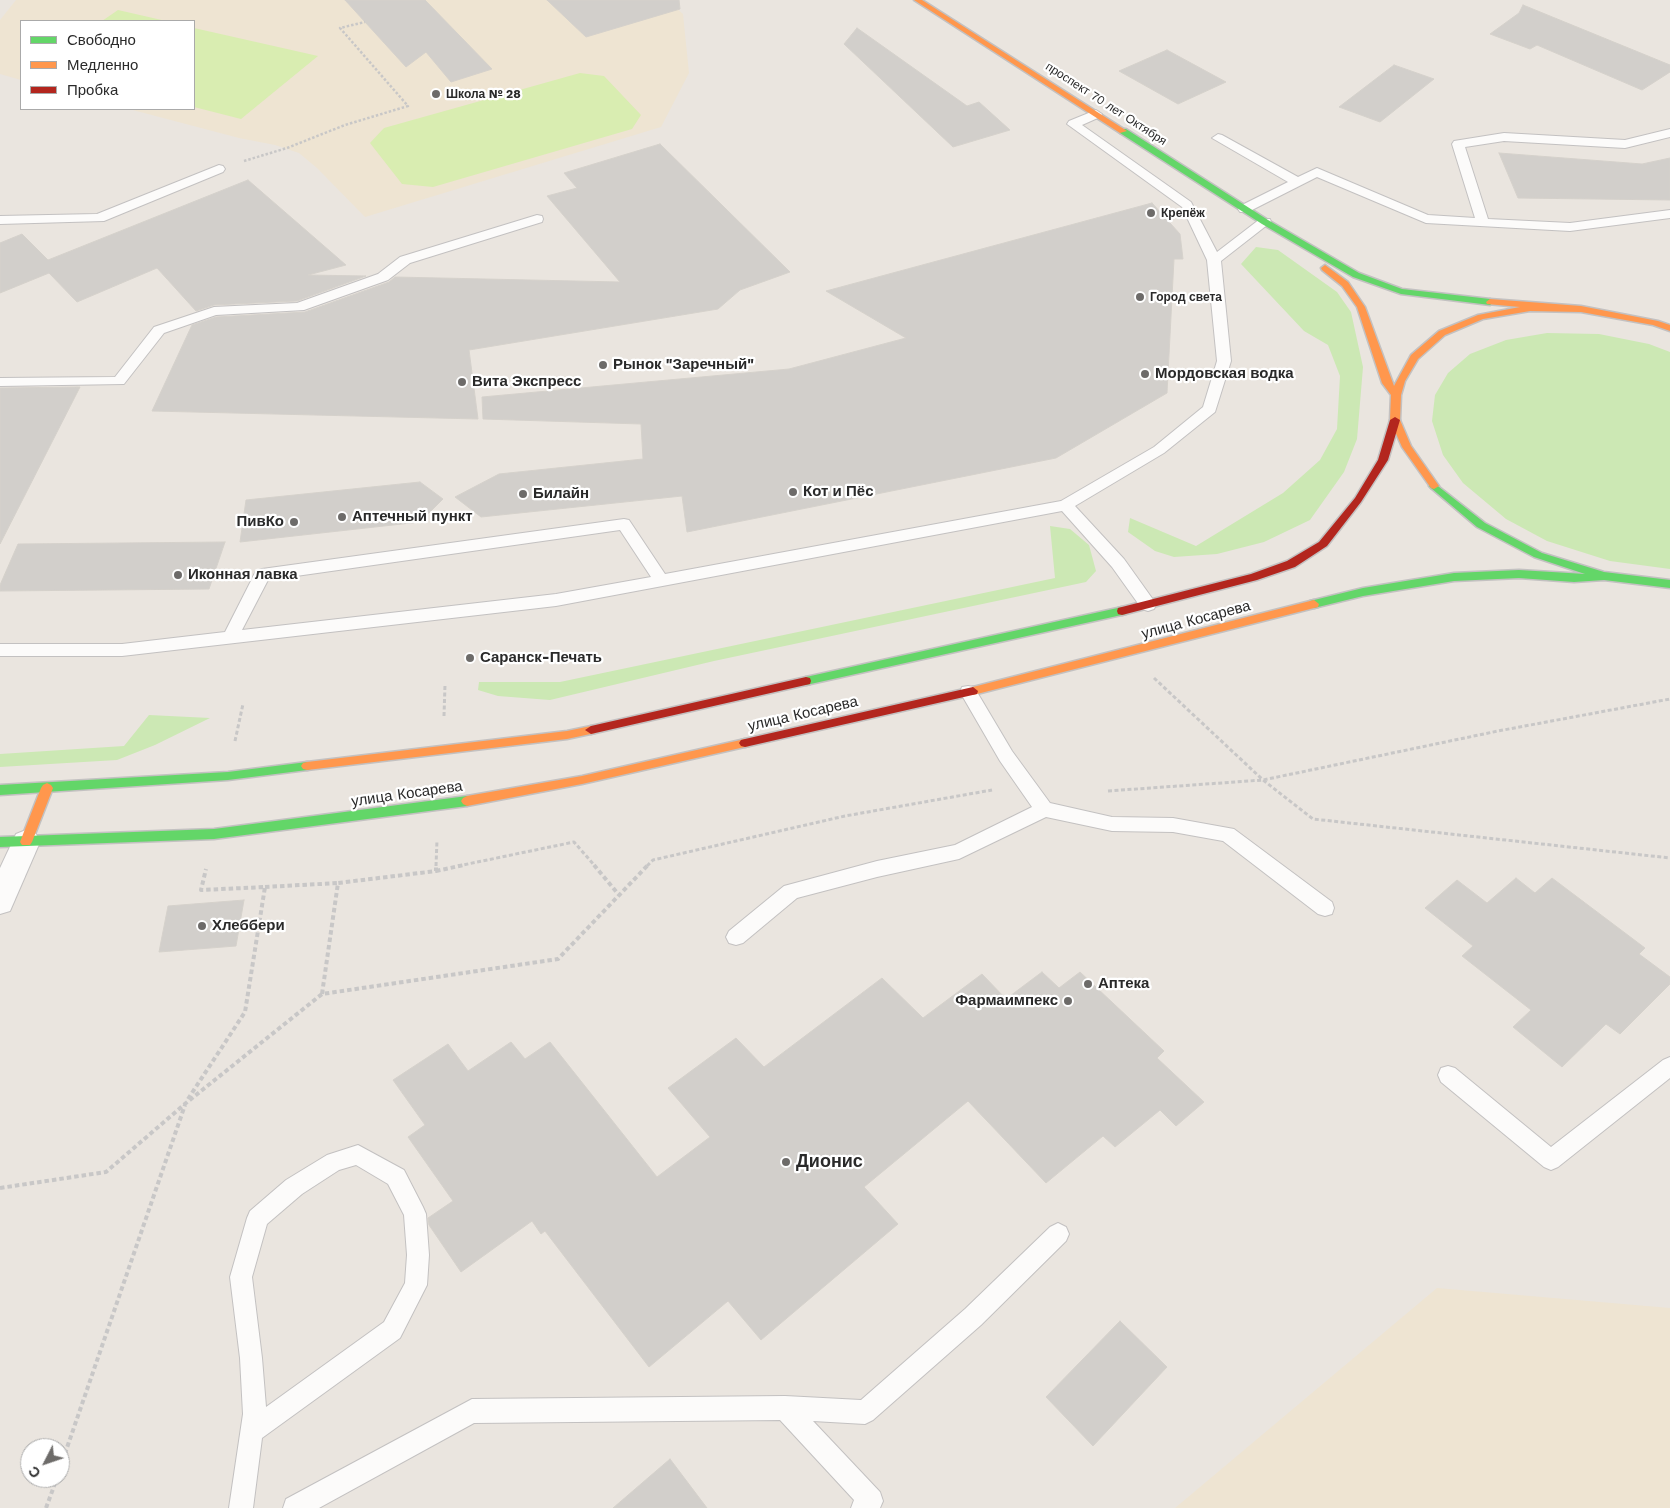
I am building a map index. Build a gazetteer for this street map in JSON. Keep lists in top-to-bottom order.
{
  "streets": {
    "main road": ["проспект 70 лет Октября", "улица Косарева"]
  },
  "places": [
    "Школа № 28",
    "Крепёж",
    "Город света",
    "Рынок \"Заречный\"",
    "Мордовская водка",
    "Вита Экспресс",
    "Кот и Пёс",
    "Билайн",
    "Аптечный пункт",
    "ПивКо",
    "Иконная лавка",
    "Саранск-Печать",
    "Хлеббери",
    "Аптека",
    "Фармаимпекс",
    "Дионис"
  ],
  "legend": ["Свободно", "Медленно", "Пробка"],
  "north": "bottom left"
}
